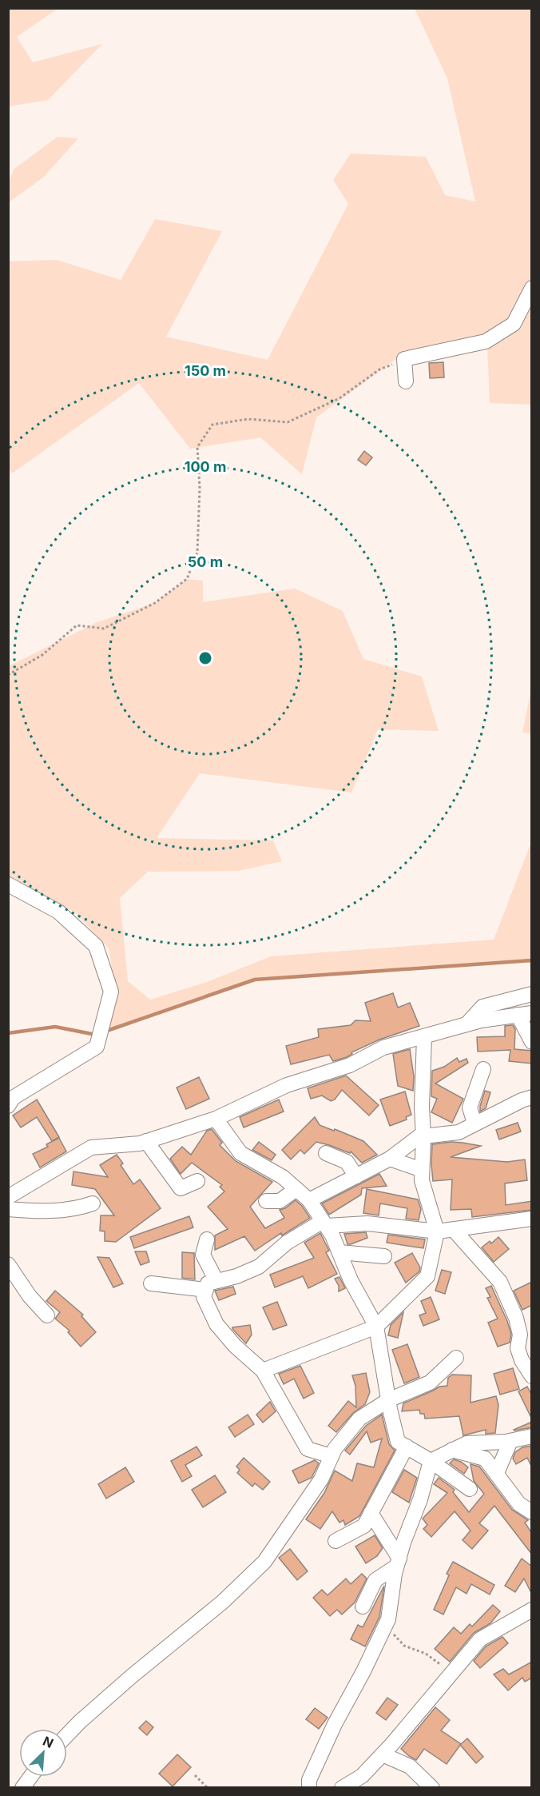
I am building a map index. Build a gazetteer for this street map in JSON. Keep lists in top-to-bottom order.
{
  "north": "top right",
  "rings": ["150 m", "100 m", "50 m"]
}
